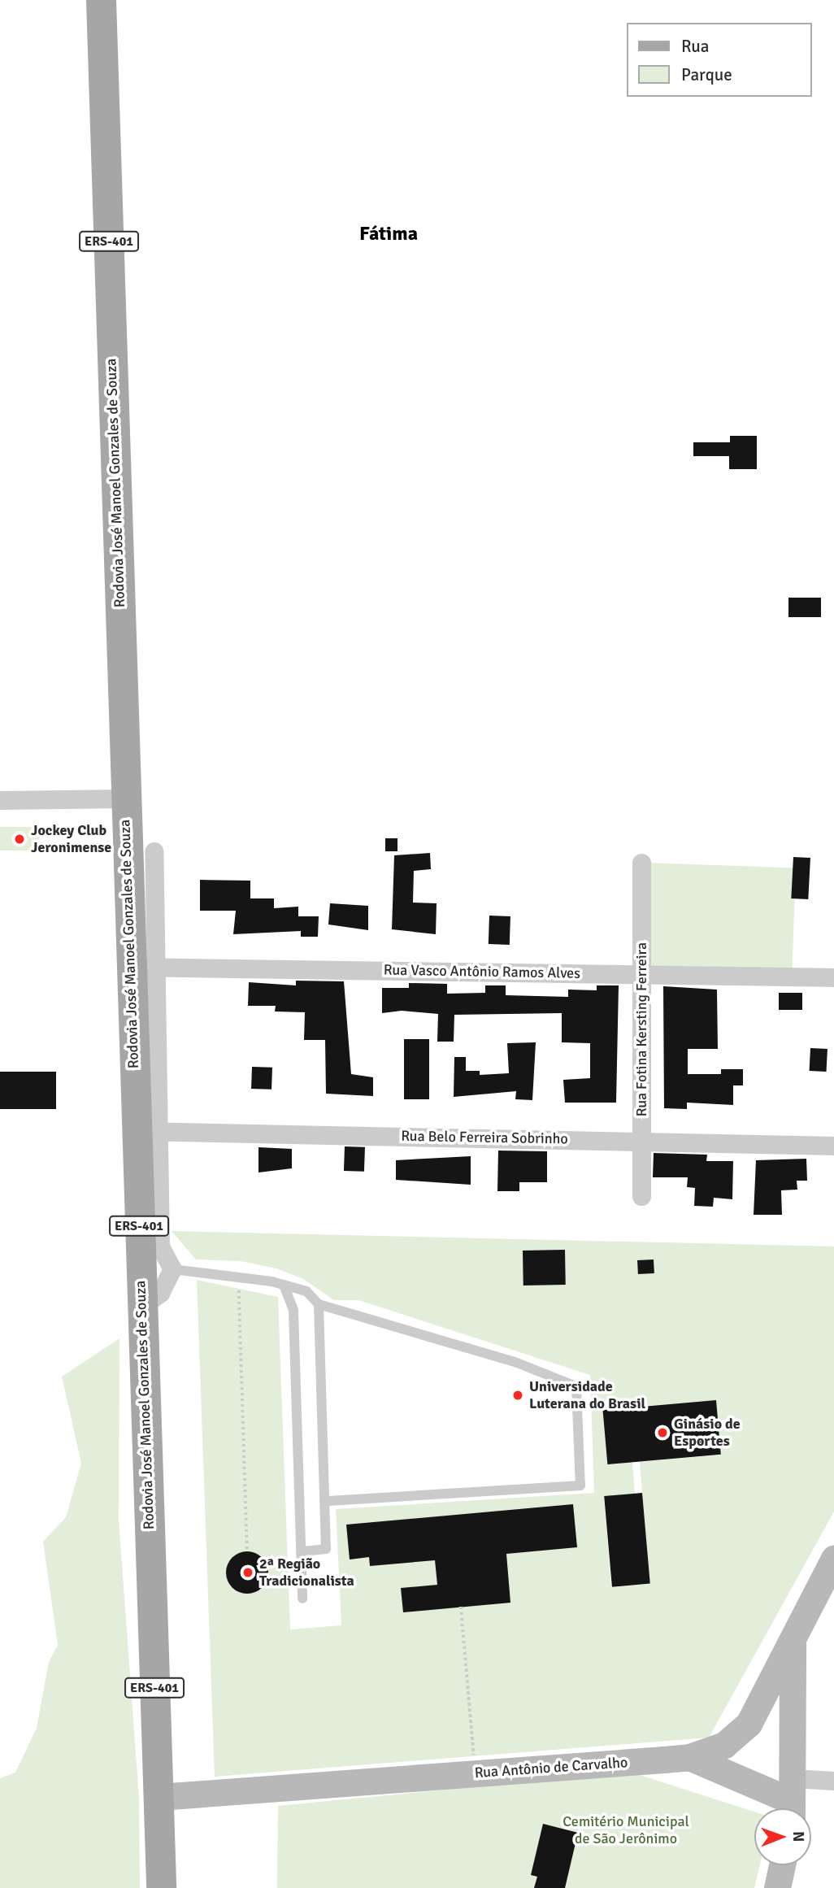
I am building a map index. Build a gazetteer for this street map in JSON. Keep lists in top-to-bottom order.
{
  "streets": {
    "main road": ["ERS-401", "Rodovia José Manoel Gonzales de Souza", "Rua Antônio de Carvalho"],
    "street": ["Rua Vasco Antônio Ramos Alves", "Rua Fotina Kersting Ferreira", "Rua Belo Ferreira Sobrinho"]
  },
  "crossings": [
    ["Rodovia José Manoel Gonzales de Souza", "Rua Vasco Antônio Ramos Alves"],
    ["Rodovia José Manoel Gonzales de Souza", "Rua Belo Ferreira Sobrinho"],
    ["Rodovia José Manoel Gonzales de Souza", "Rua Antônio de Carvalho"],
    ["Rua Vasco Antônio Ramos Alves", "Rua Fotina Kersting Ferreira"],
    ["Rua Fotina Kersting Ferreira", "Rua Belo Ferreira Sobrinho"]
  ],
  "districts": ["Fátima"],
  "parks": ["Cemitério Municipal de São Jerônimo"],
  "places": [
    "Jockey Club Jeronimense",
    "Universidade Luterana do Brasil",
    "Ginásio de Esportes",
    "2ª Região Tradicionalista"
  ],
  "legend": ["Rua", "Parque"],
  "north": "right"
}
